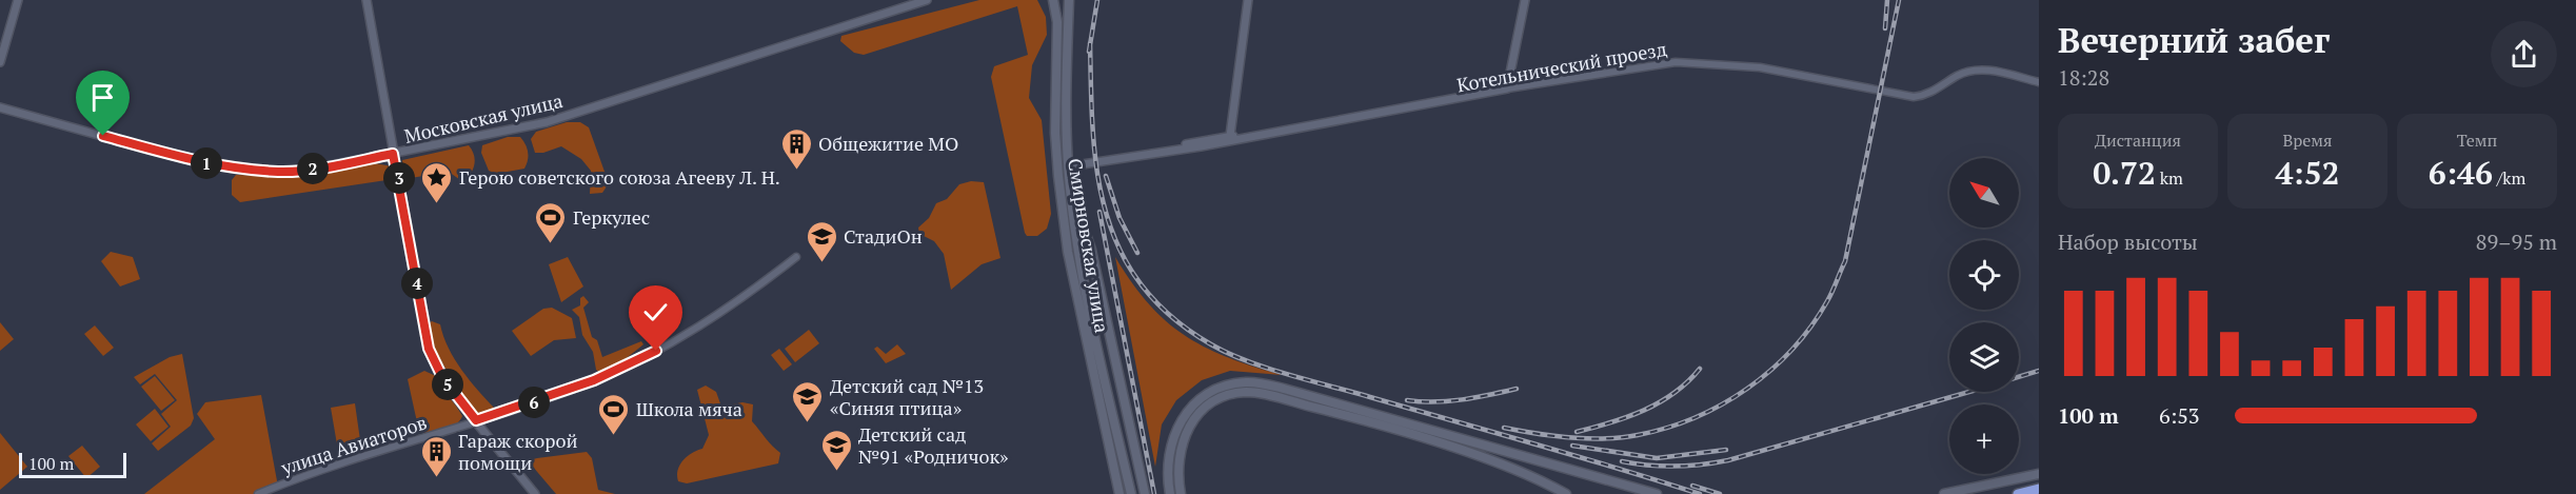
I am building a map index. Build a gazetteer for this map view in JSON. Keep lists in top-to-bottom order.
{
  "streets": {
    "main road": ["Смирновская улица"],
    "street": ["Котельнический проезд", "Московская улица", "улица Авиаторов"]
  },
  "crossings": [
    ["Котельнический проезд", "Смирновская улица"]
  ],
  "places": {
    "building": ["Общежитие МО", "Гараж скорой помощи"],
    "place": ["Герою советского союза Агееву Л. Н."],
    "sports": ["Геркулес", "Школа мяча"],
    "school or university": ["СтадиОн", "Детский сад №13 «Синяя птица»", "Детский сад №91 «Родничок»"]
  },
  "scale_bar": "100 m",
  "north": "top left",
  "page": {
    "heading": ["Вечерний забег", "18:28"],
    "stats": [
      ["Дистанция", "0.72 km"],
      ["Время", "4:52"],
      ["Темп", "6:46 /km"]
    ],
    "pins": [
      "1",
      "2",
      "3",
      "4",
      "5",
      "6"
    ],
    "map_buttons": "+",
    "chart": ["Набор высоты", "89–95 m"],
    "list": [
      {
        "name": "100 m",
        "note": "6:53"
      }
    ],
    "scale": "100 m"
  }
}
